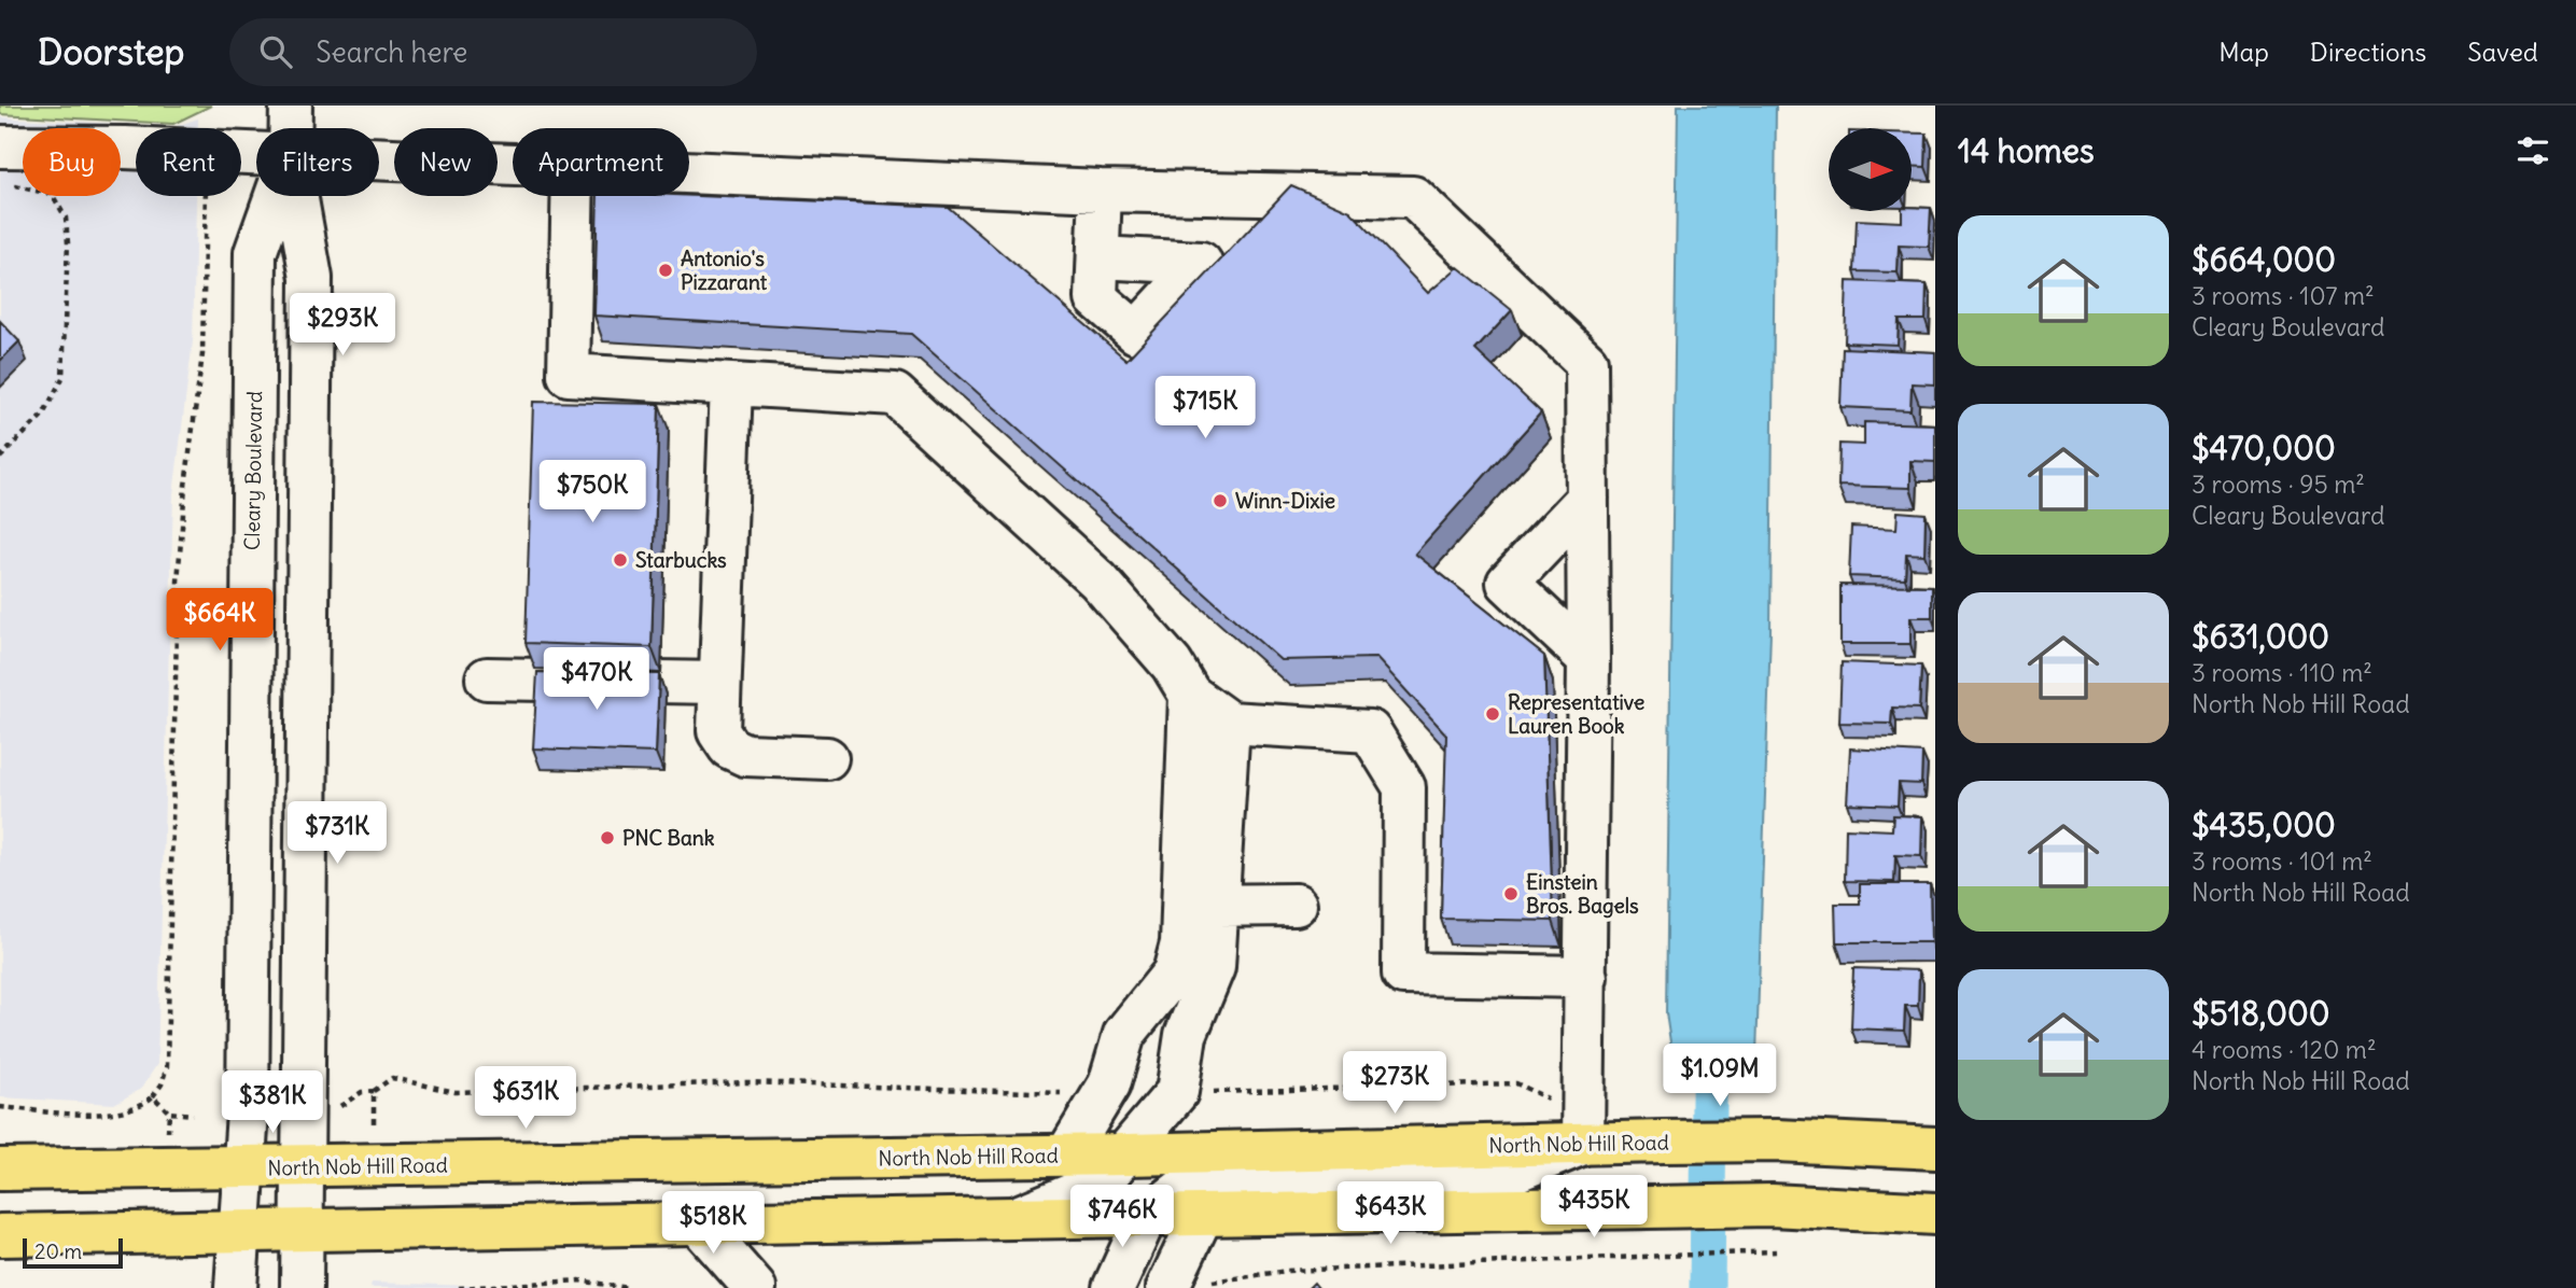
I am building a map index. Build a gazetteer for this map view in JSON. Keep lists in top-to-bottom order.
{
  "streets": {
    "main road": ["North Nob Hill Road"],
    "street": ["Cleary Boulevard"]
  },
  "crossings": [
    ["Cleary Boulevard", "North Nob Hill Road"]
  ],
  "places": [
    "Antonio's Pizzarant",
    "Winn-Dixie",
    "Starbucks",
    "Representative Lauren Book",
    "PNC Bank",
    "Einstein Bros. Bagels"
  ],
  "scale_bar": "20 m",
  "north": "right",
  "page": {
    "header": "Doorstep",
    "search": "Search here",
    "nav": ["Map", "Directions", "Saved"],
    "heading": "14 homes",
    "chip": [
      "Buy",
      "Rent",
      "Filters",
      "New",
      "Apartment"
    ],
    "list": [
      {
        "name": "$664,000",
        "note": "3 rooms · 107 m² · Cleary Boulevard"
      },
      {
        "name": "$470,000",
        "note": "3 rooms · 95 m² · Cleary Boulevard"
      },
      {
        "name": "$631,000",
        "note": "3 rooms · 110 m² · North Nob Hill Road"
      },
      {
        "name": "$435,000",
        "note": "3 rooms · 101 m² · North Nob Hill Road"
      },
      {
        "name": "$518,000",
        "note": "4 rooms · 120 m² · North Nob Hill Road"
      }
    ],
    "price": [
      "$293K",
      "$715K",
      "$750K",
      "$664K",
      "$470K",
      "$731K",
      "$1.09M",
      "$273K",
      "$631K",
      "$381K",
      "$435K",
      "$643K",
      "$746K",
      "$518K"
    ],
    "scale": "20 m"
  }
}
